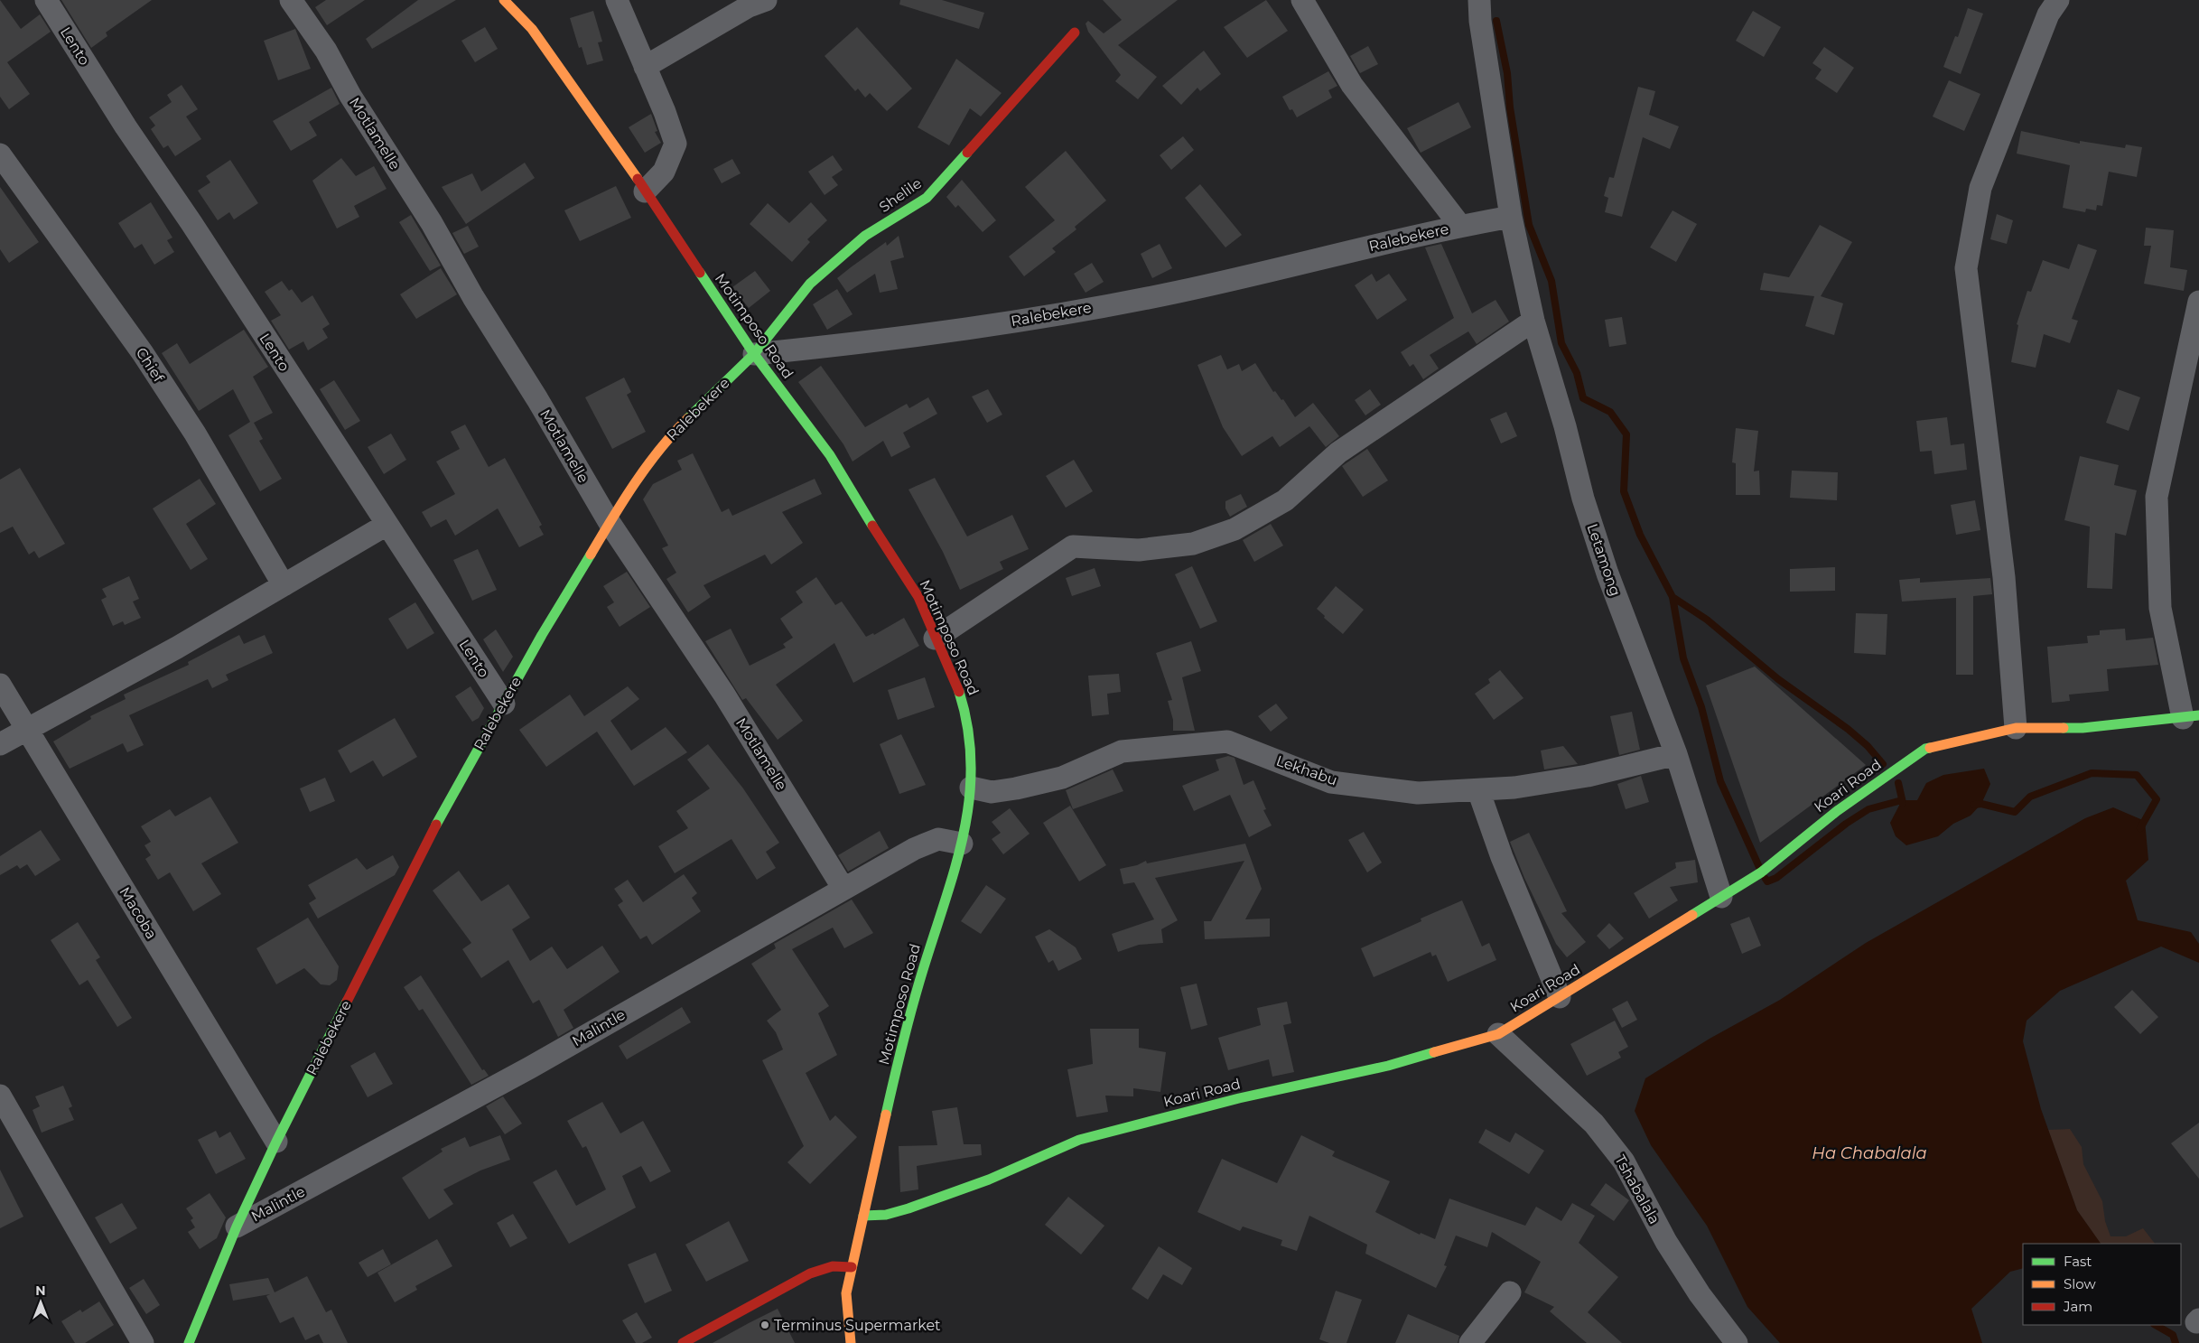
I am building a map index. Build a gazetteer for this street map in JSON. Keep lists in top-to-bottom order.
{
  "streets": {
    "street": [
      "Lento",
      "Motlamelle",
      "Shelile",
      "Ralebekere",
      "Motimposo Road",
      "Chief",
      "Letamong",
      "Lekhabu",
      "Koari Road",
      "Macoba",
      "Malintle",
      "Tshabalala"
    ]
  },
  "crossings": [
    ["Lento", "Ralebekere"],
    ["Motlamelle", "Ralebekere"],
    ["Motlamelle", "Malintle"],
    ["Shelile", "Ralebekere"],
    ["Shelile", "Motimposo Road"],
    ["Ralebekere", "Motimposo Road"],
    ["Ralebekere", "Letamong"],
    ["Ralebekere", "Macoba"],
    ["Ralebekere", "Malintle"],
    ["Motimposo Road", "Lekhabu"],
    ["Motimposo Road", "Koari Road"],
    ["Motimposo Road", "Malintle"],
    ["Letamong", "Lekhabu"],
    ["Letamong", "Koari Road"],
    ["Koari Road", "Tshabalala"]
  ],
  "water": ["Ha Chabalala"],
  "places": ["Terminus Supermarket"],
  "legend": ["Fast", "Slow", "Jam"],
  "north": "top"
}
